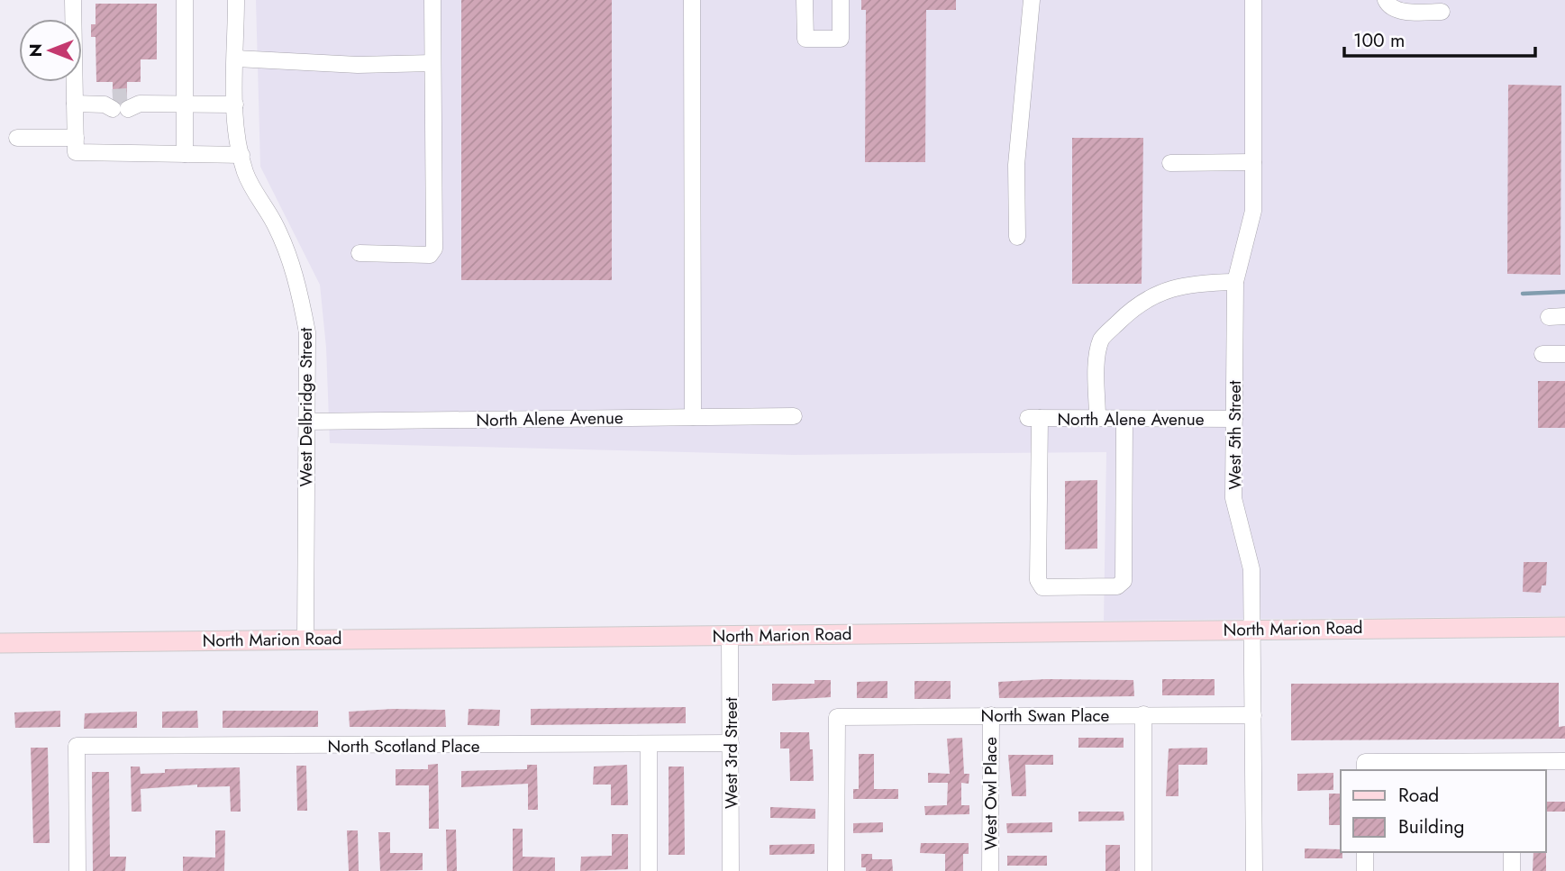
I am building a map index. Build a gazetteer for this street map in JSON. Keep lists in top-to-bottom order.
{
  "streets": {
    "main road": ["North Marion Road"],
    "street": [
      "West Delbridge Street",
      "North Alene Avenue",
      "West 5th Street",
      "North Swan Place",
      "North Scotland Place",
      "West 3rd Street",
      "West Owl Place"
    ]
  },
  "crossings": [
    ["West Delbridge Street", "North Alene Avenue"],
    ["West Delbridge Street", "North Marion Road"],
    ["North Alene Avenue", "West 5th Street"],
    ["West 5th Street", "North Marion Road"],
    ["West 5th Street", "North Swan Place"],
    ["North Marion Road", "West 3rd Street"],
    ["North Swan Place", "West Owl Place"],
    ["North Scotland Place", "West 3rd Street"]
  ],
  "legend": ["Road", "Building"],
  "scale_bar": "100 m",
  "north": "left"
}
